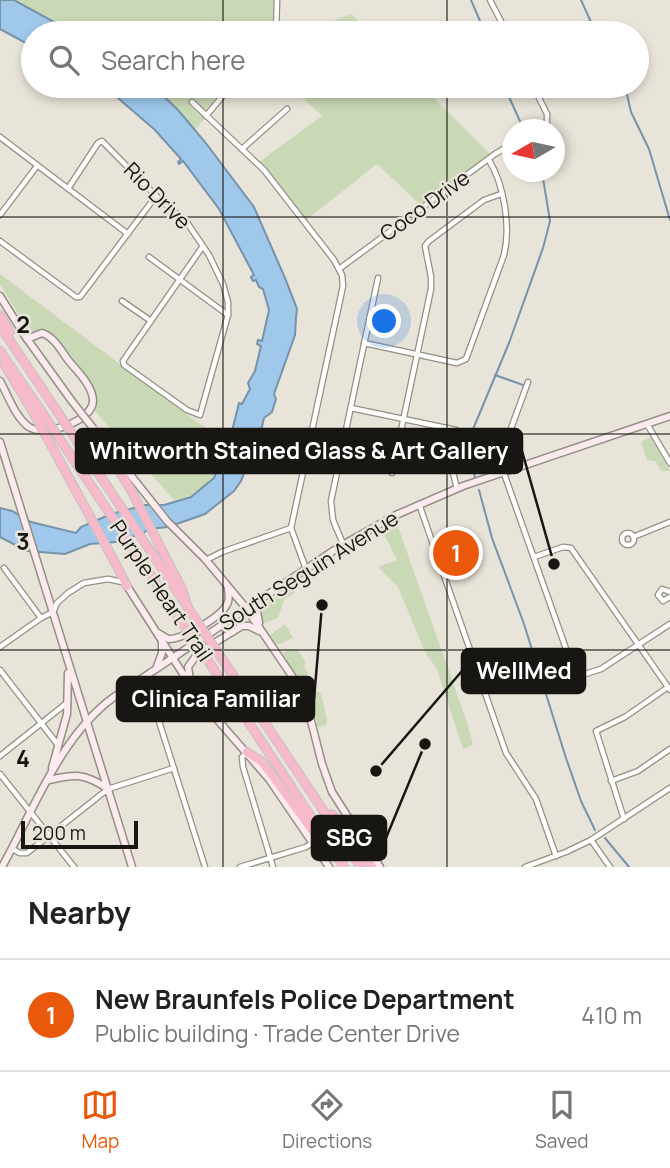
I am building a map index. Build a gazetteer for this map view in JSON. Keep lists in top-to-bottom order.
{
  "streets": {
    "highway": ["Purple Heart Trail"],
    "main road": ["South Seguin Avenue"],
    "street": ["Rio Drive", "Coco Drive"]
  },
  "places": [
    "Whitworth Stained Glass & Art Gallery",
    "Clinica Familiar",
    "SBG",
    "WellMed"
  ],
  "scale_bar": "200 m",
  "north": "left",
  "page": {
    "search": "Search here",
    "pins": "1",
    "scale": "200 m",
    "heading": "Nearby",
    "list": [
      {
        "mark": "1",
        "name": "New Braunfels Police Department",
        "note": "Public building · Trade Center Drive",
        "value": "410 m"
      }
    ],
    "nav": ["Map", "Directions", "Saved"]
  },
  "grid": {
    "rows": ["2", "3", "4"]
  }
}
